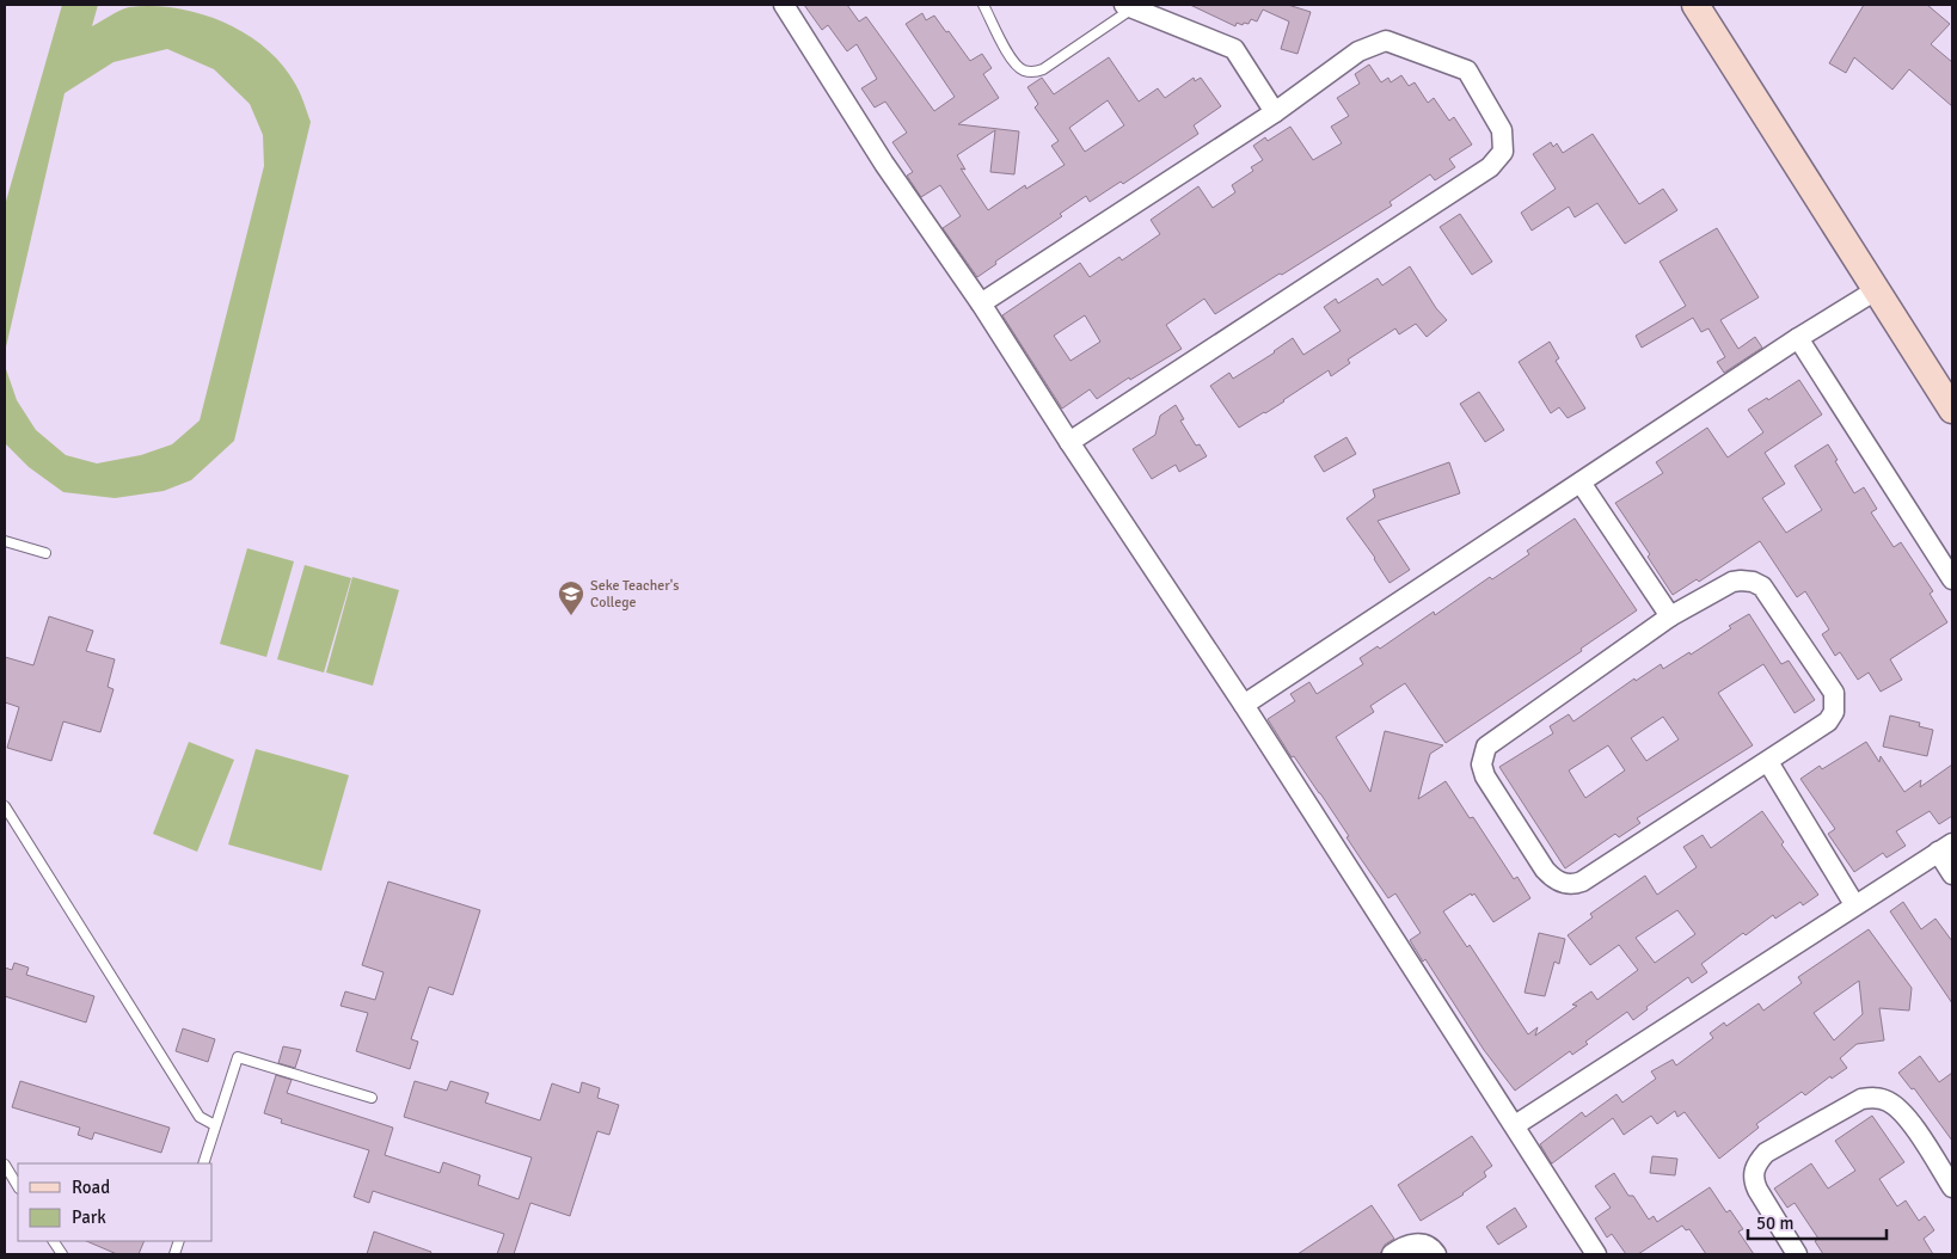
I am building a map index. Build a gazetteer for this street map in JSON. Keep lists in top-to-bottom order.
{
  "places": {
    "school or university": ["Seke Teacher's College"]
  },
  "legend": ["Road", "Park"],
  "scale_bar": "50 m"
}
